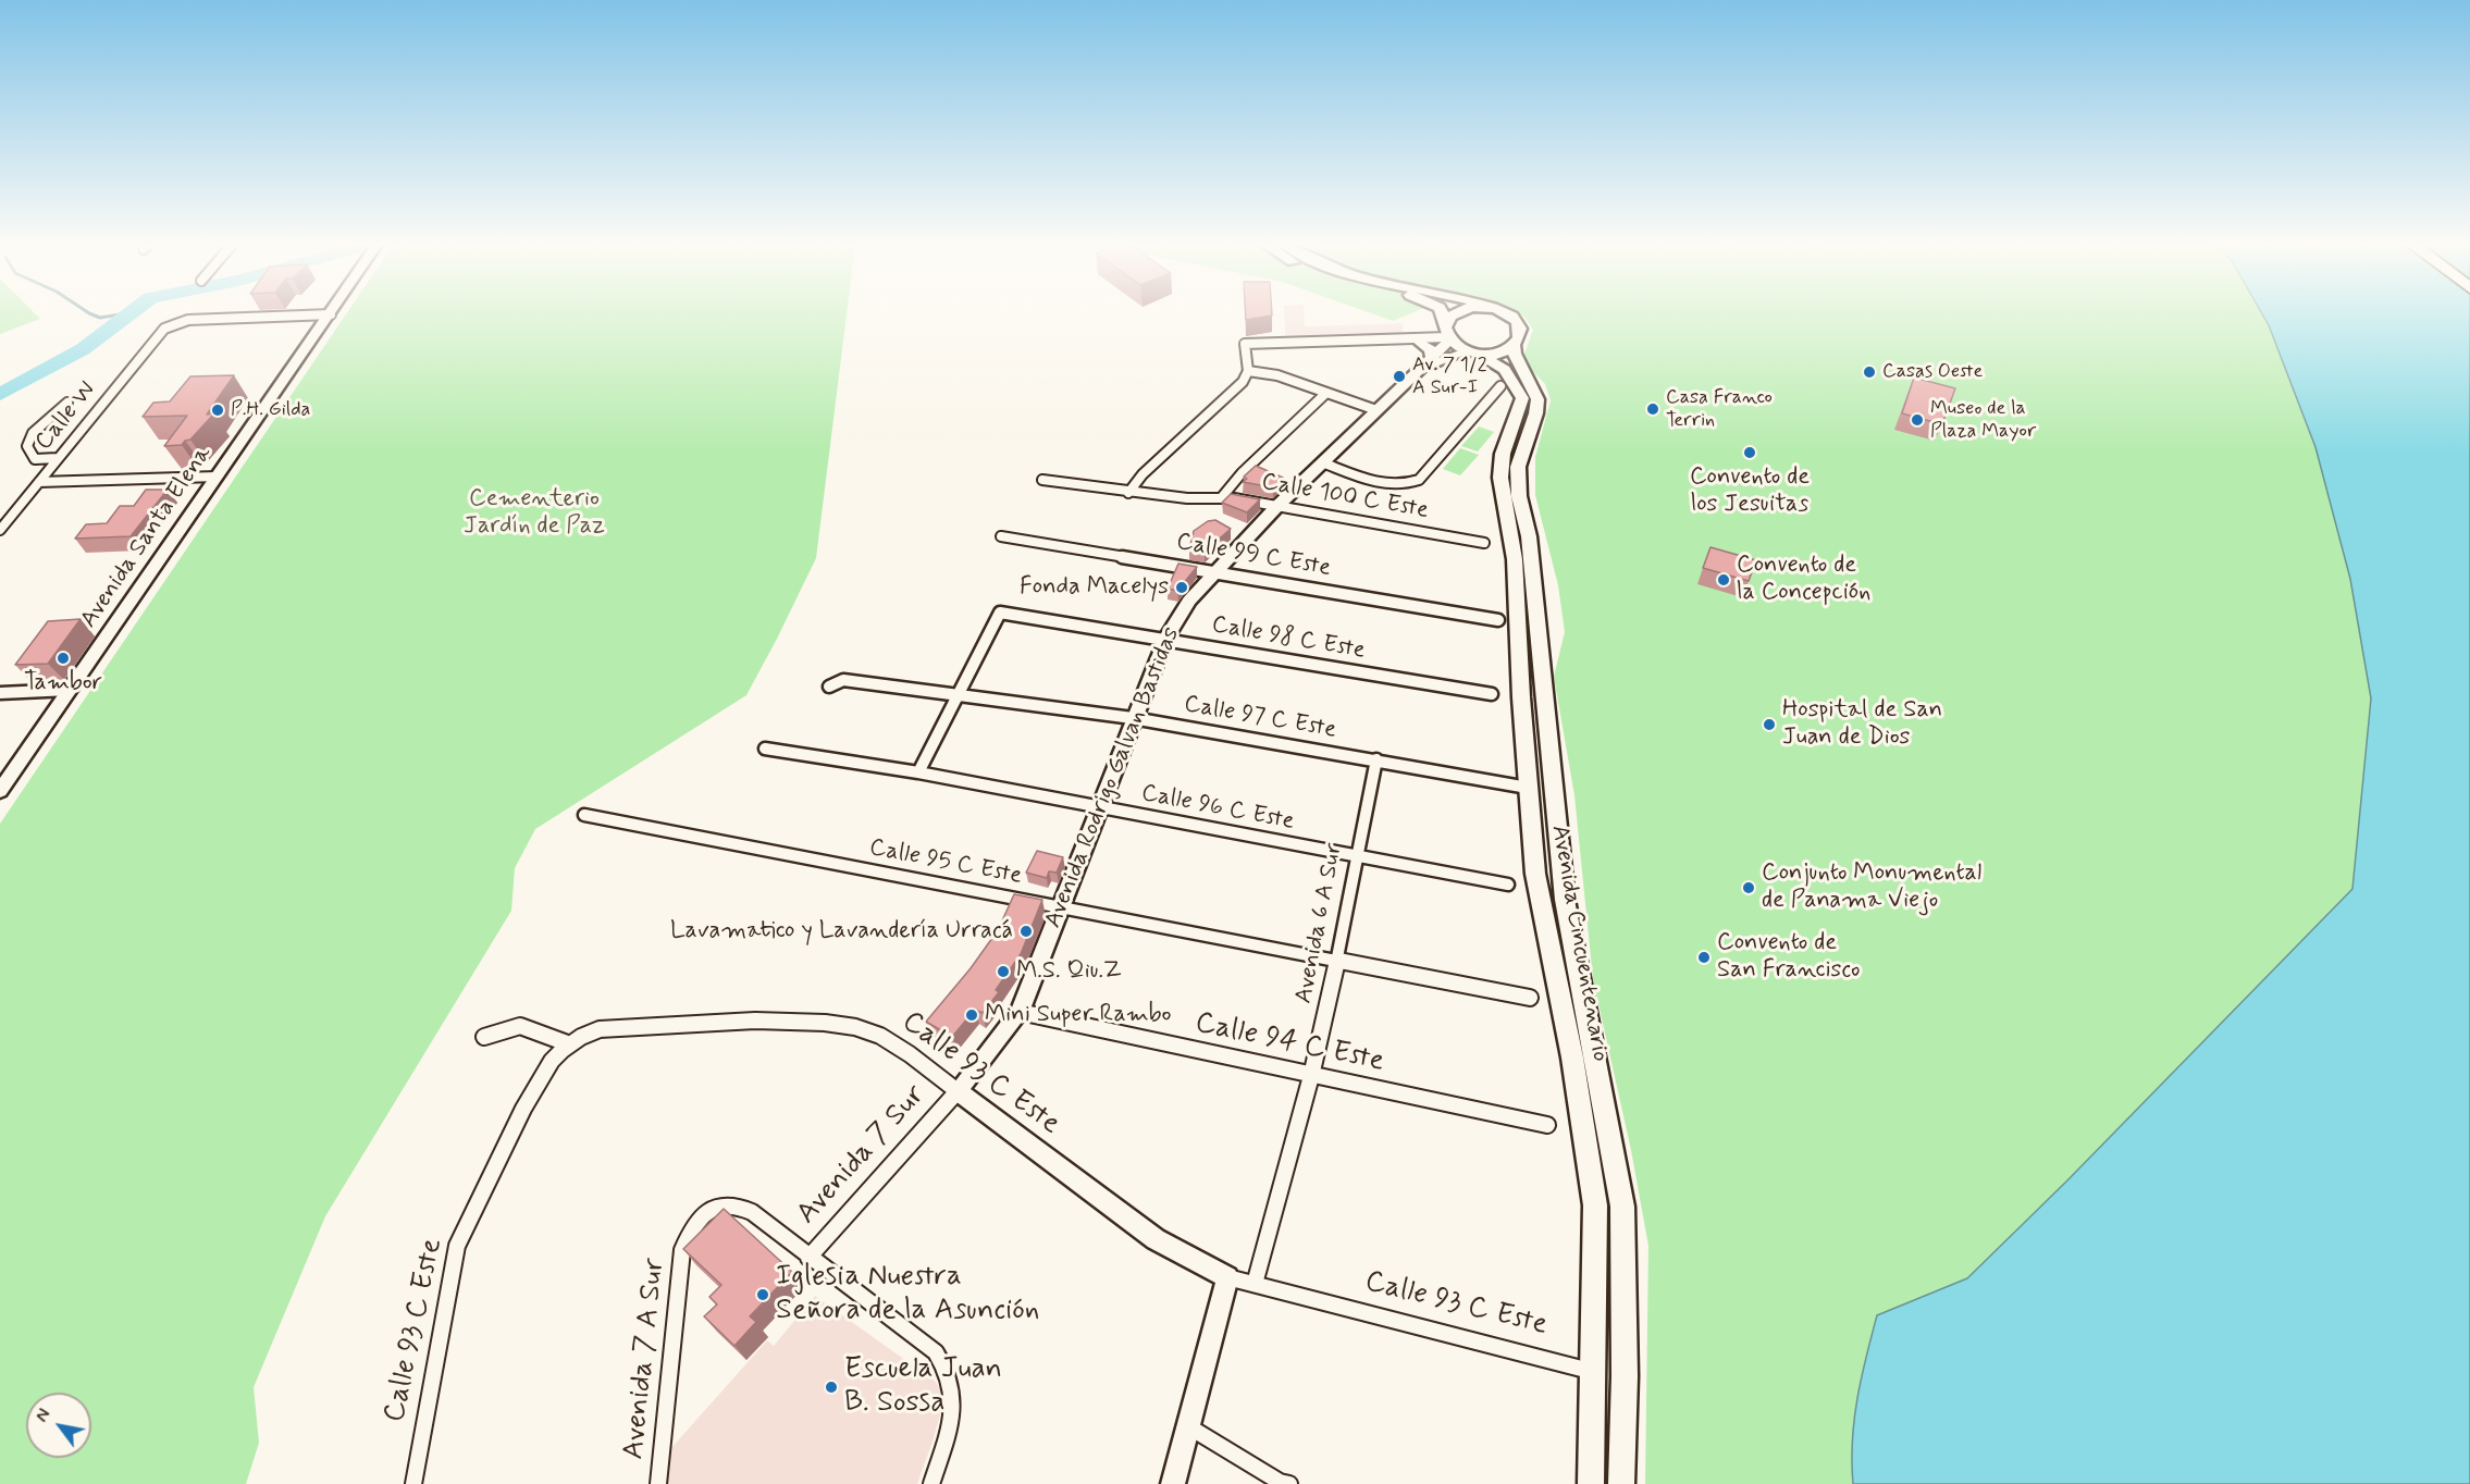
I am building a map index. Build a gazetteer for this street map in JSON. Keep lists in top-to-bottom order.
{
  "streets": {
    "main road": ["Avenida Cincuentenario"],
    "street": [
      "Calle W",
      "Calle 100 C Este",
      "Avenida Santa Elena",
      "Calle 99 C Este",
      "Calle 98 C Este",
      "Calle 97 C Este",
      "Avenida Rodrigo Galvan Bastidas",
      "Calle 96 C Este",
      "Calle 95 C Este",
      "Avenida 6 A Sur",
      "Calle 94 C Este",
      "Calle 93 C Este",
      "Avenida 7 Sur",
      "Avenida 7 A Sur"
    ]
  },
  "crossings": [
    ["Calle W", "Avenida Santa Elena"],
    ["Calle 100 C Este", "Avenida Rodrigo Galvan Bastidas"],
    ["Calle 99 C Este", "Avenida Rodrigo Galvan Bastidas"],
    ["Calle 98 C Este", "Calle 97 C Este"],
    ["Calle 98 C Este", "Avenida Rodrigo Galvan Bastidas"],
    ["Calle 97 C Este", "Avenida Rodrigo Galvan Bastidas"],
    ["Calle 97 C Este", "Avenida 6 A Sur"],
    ["Calle 97 C Este", "Avenida Cincuentenario"],
    ["Avenida Rodrigo Galvan Bastidas", "Calle 96 C Este"],
    ["Avenida Rodrigo Galvan Bastidas", "Calle 95 C Este"],
    ["Avenida Rodrigo Galvan Bastidas", "Avenida Cincuentenario"],
    ["Avenida Rodrigo Galvan Bastidas", "Calle 94 C Este"],
    ["Avenida Rodrigo Galvan Bastidas", "Calle 93 C Este"],
    ["Avenida Rodrigo Galvan Bastidas", "Avenida 7 Sur"],
    ["Calle 96 C Este", "Avenida 6 A Sur"],
    ["Calle 95 C Este", "Avenida 6 A Sur"],
    ["Avenida 6 A Sur", "Calle 94 C Este"],
    ["Avenida 6 A Sur", "Calle 93 C Este"],
    ["Avenida Cincuentenario", "Calle 93 C Este"],
    ["Calle 93 C Este", "Avenida 7 Sur"],
    ["Avenida 7 Sur", "Avenida 7 A Sur"]
  ],
  "parks": ["Cementerio Jardín de Paz"],
  "places": [
    "Casas Oeste",
    "Av. 7 1/2 A Sur-I",
    "Casa Franco Terrin",
    "P.H. Gilda",
    "Museo de la Plaza Mayor",
    "Convento de los Jesuitas",
    "Convento de la Concepción",
    "Fonda Macelys",
    "Tambor",
    "Hospital de San Juan de Dios",
    "Conjunto Monumental de Panama Viejo",
    "Lavamatico y Lavandería Urracá",
    "Convento de San Francisco",
    "M.S. Qiu.Z",
    "Mini Super Rambo",
    "Iglesia Nuestra Señora de la Asunción",
    "Escuela Juan B. Sossa"
  ],
  "north": "top left"
}
